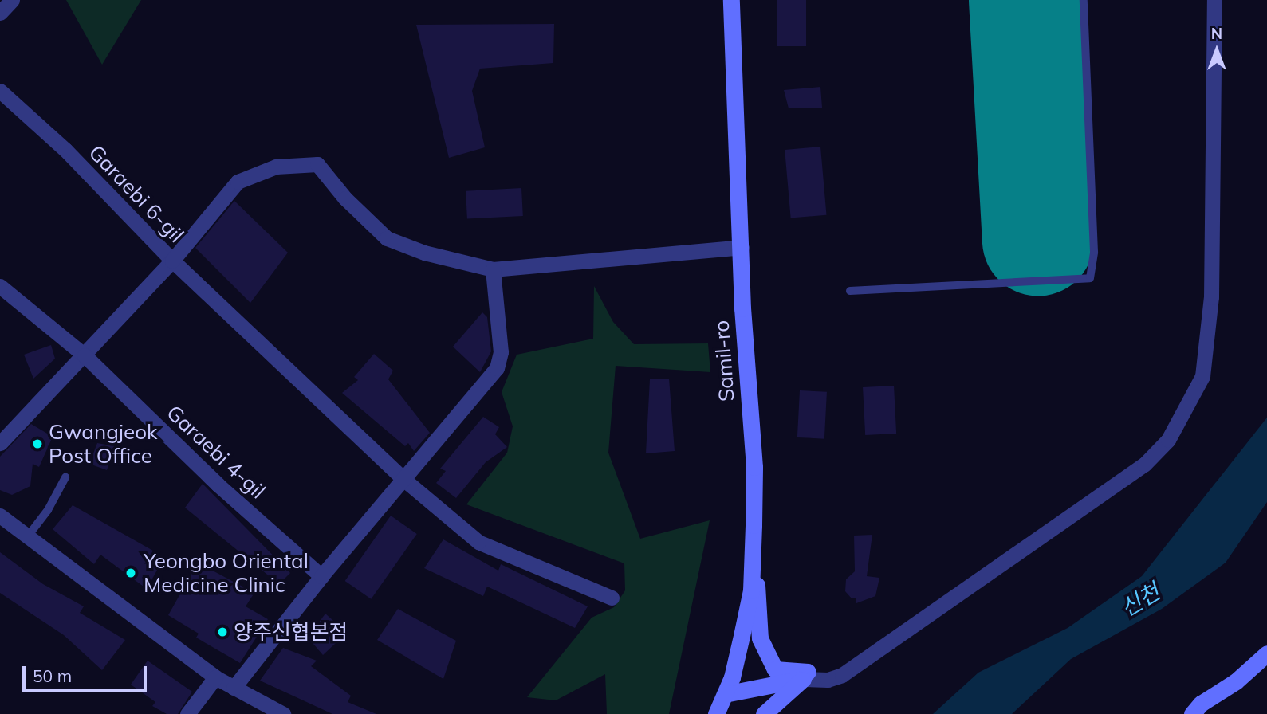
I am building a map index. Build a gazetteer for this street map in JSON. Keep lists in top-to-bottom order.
{
  "streets": {
    "main road": ["Samil-ro"],
    "street": ["Garaebi 6-gil", "Garaebi 4-gil"]
  },
  "crossings": [
    ["Garaebi 6-gil", "Garaebi 4-gil"]
  ],
  "water": ["신천"],
  "places": ["Gwangjeok Post Office", "Yeongbo Oriental Medicine Clinic", "양주신협본점"],
  "scale_bar": "50 m",
  "north": "top"
}
